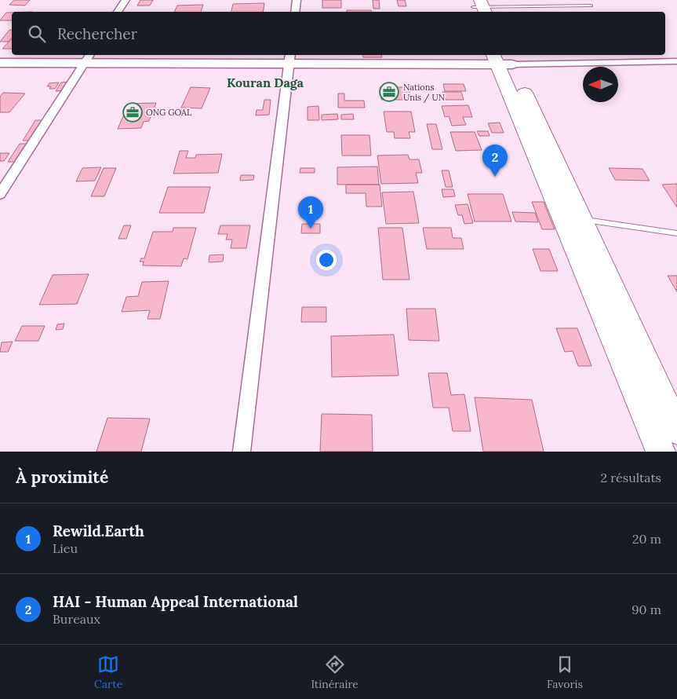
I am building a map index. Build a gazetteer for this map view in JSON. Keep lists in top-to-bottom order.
{
  "districts": ["Kouran Daga"],
  "places": {
    "office": ["Nations Unis / UN", "ONG GOAL"]
  },
  "north": "left",
  "page": {
    "search": "Rechercher",
    "pins": ["2", "1"],
    "heading": ["À proximité", "2 résultats"],
    "list": [
      {
        "mark": "1",
        "name": "Rewild.Earth",
        "note": "Lieu",
        "value": "20 m"
      },
      {
        "mark": "2",
        "name": "HAI - Human Appeal International",
        "note": "Bureaux",
        "value": "90 m"
      }
    ],
    "nav": ["Carte", "Itinéraire", "Favoris"]
  }
}
